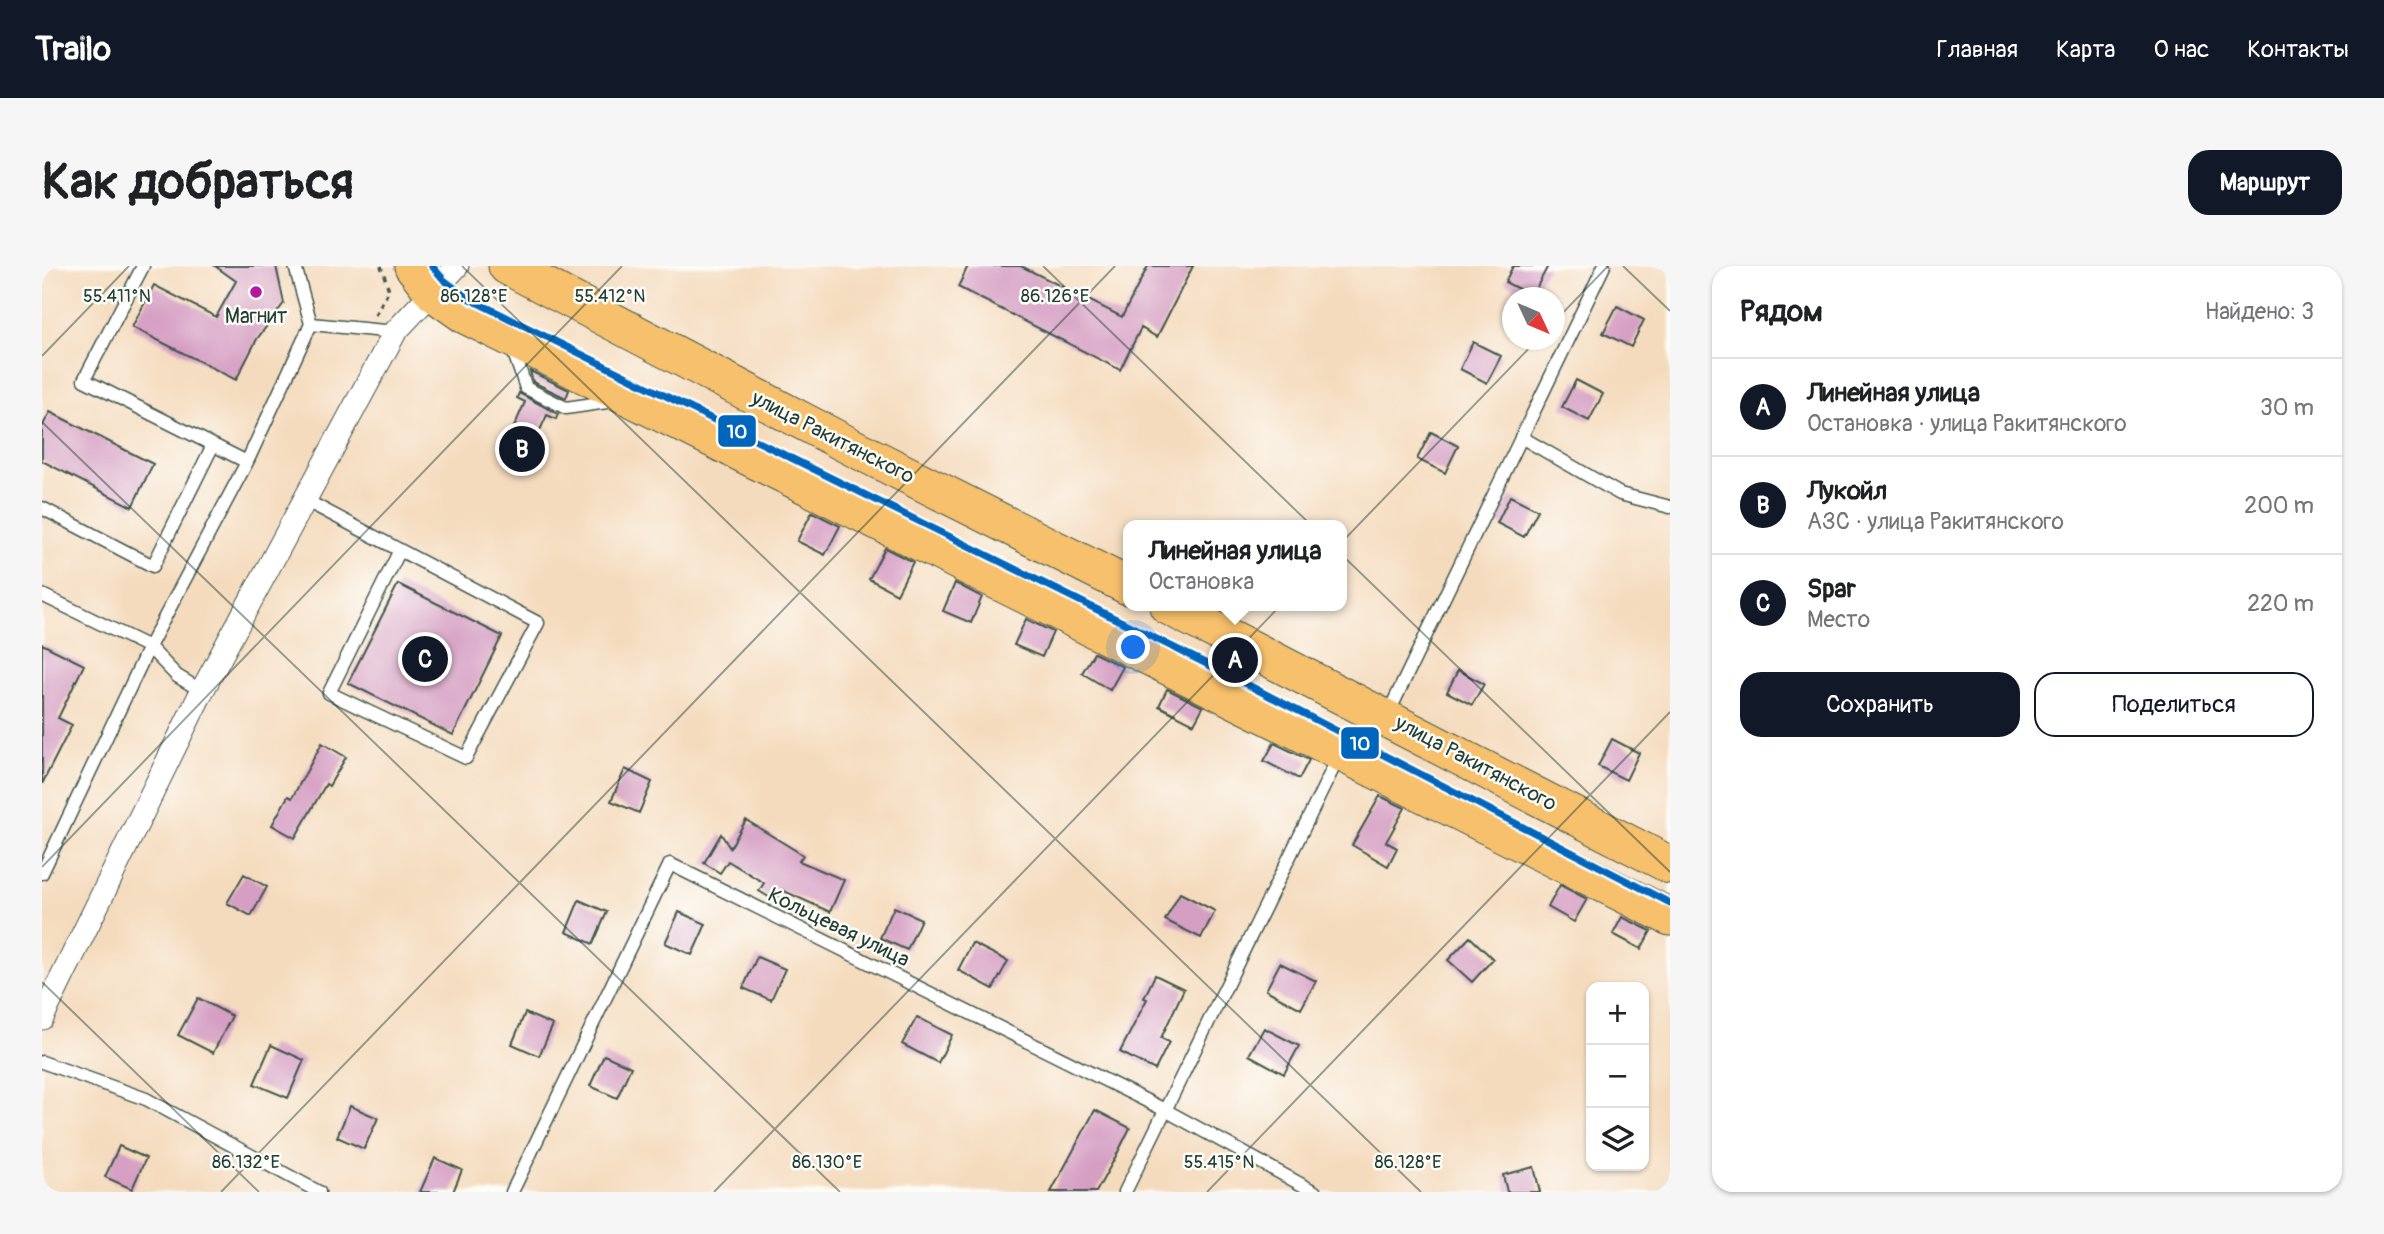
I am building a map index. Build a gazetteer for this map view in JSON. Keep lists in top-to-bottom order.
{
  "streets": {
    "main road": ["улица Ракитянского"],
    "lane": ["Кольцевая улица"]
  },
  "places": ["Магнит"],
  "lines": ["transit line 10"],
  "north": "bottom right",
  "page": {
    "header": "Trailo",
    "nav": [
      "Главная",
      "Карта",
      "О нас",
      "Контакты"
    ],
    "buttons": [
      "Маршрут",
      ["Сохранить", "Поделиться"]
    ],
    "title": "Как добраться",
    "heading": ["Рядом", "Найдено: 3"],
    "list": [
      {
        "mark": "A",
        "name": "Линейная улица",
        "note": "Остановка · улица Ракитянского",
        "value": "30 m"
      },
      {
        "mark": "B",
        "name": "Лукойл",
        "note": "АЗС · улица Ракитянского",
        "value": "200 m"
      },
      {
        "mark": "C",
        "name": "Spar",
        "note": "Место",
        "value": "220 m"
      }
    ],
    "pins": ["B", "C", "A"],
    "popup": ["Линейная улица", "Остановка"],
    "map_buttons": ["+", "−"]
  },
  "coordinates": [
    "86.128°E",
    "86.126°E",
    "55.412°N",
    "55.411°N",
    "55.415°N",
    "86.132°E",
    "86.130°E"
  ]
}
